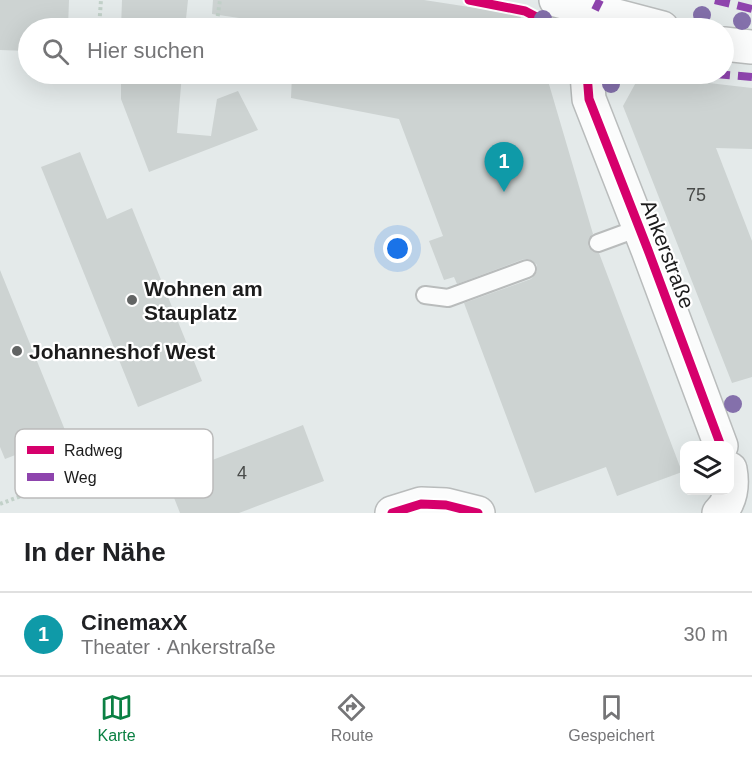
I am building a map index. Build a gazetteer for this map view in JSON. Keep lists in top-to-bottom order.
{
  "streets": {
    "street": ["Ankerstraße"]
  },
  "places": ["Wohnen am Stauplatz", "Johanneshof West"],
  "house_numbers": ["75", "4"],
  "legend": ["Radweg", "Weg"],
  "page": {
    "search": "Hier suchen",
    "pins": "1",
    "heading": "In der Nähe",
    "list": [
      {
        "mark": "1",
        "name": "CinemaxX",
        "note": "Theater · Ankerstraße",
        "value": "30 m"
      }
    ],
    "nav": ["Karte", "Route", "Gespeichert"]
  }
}
